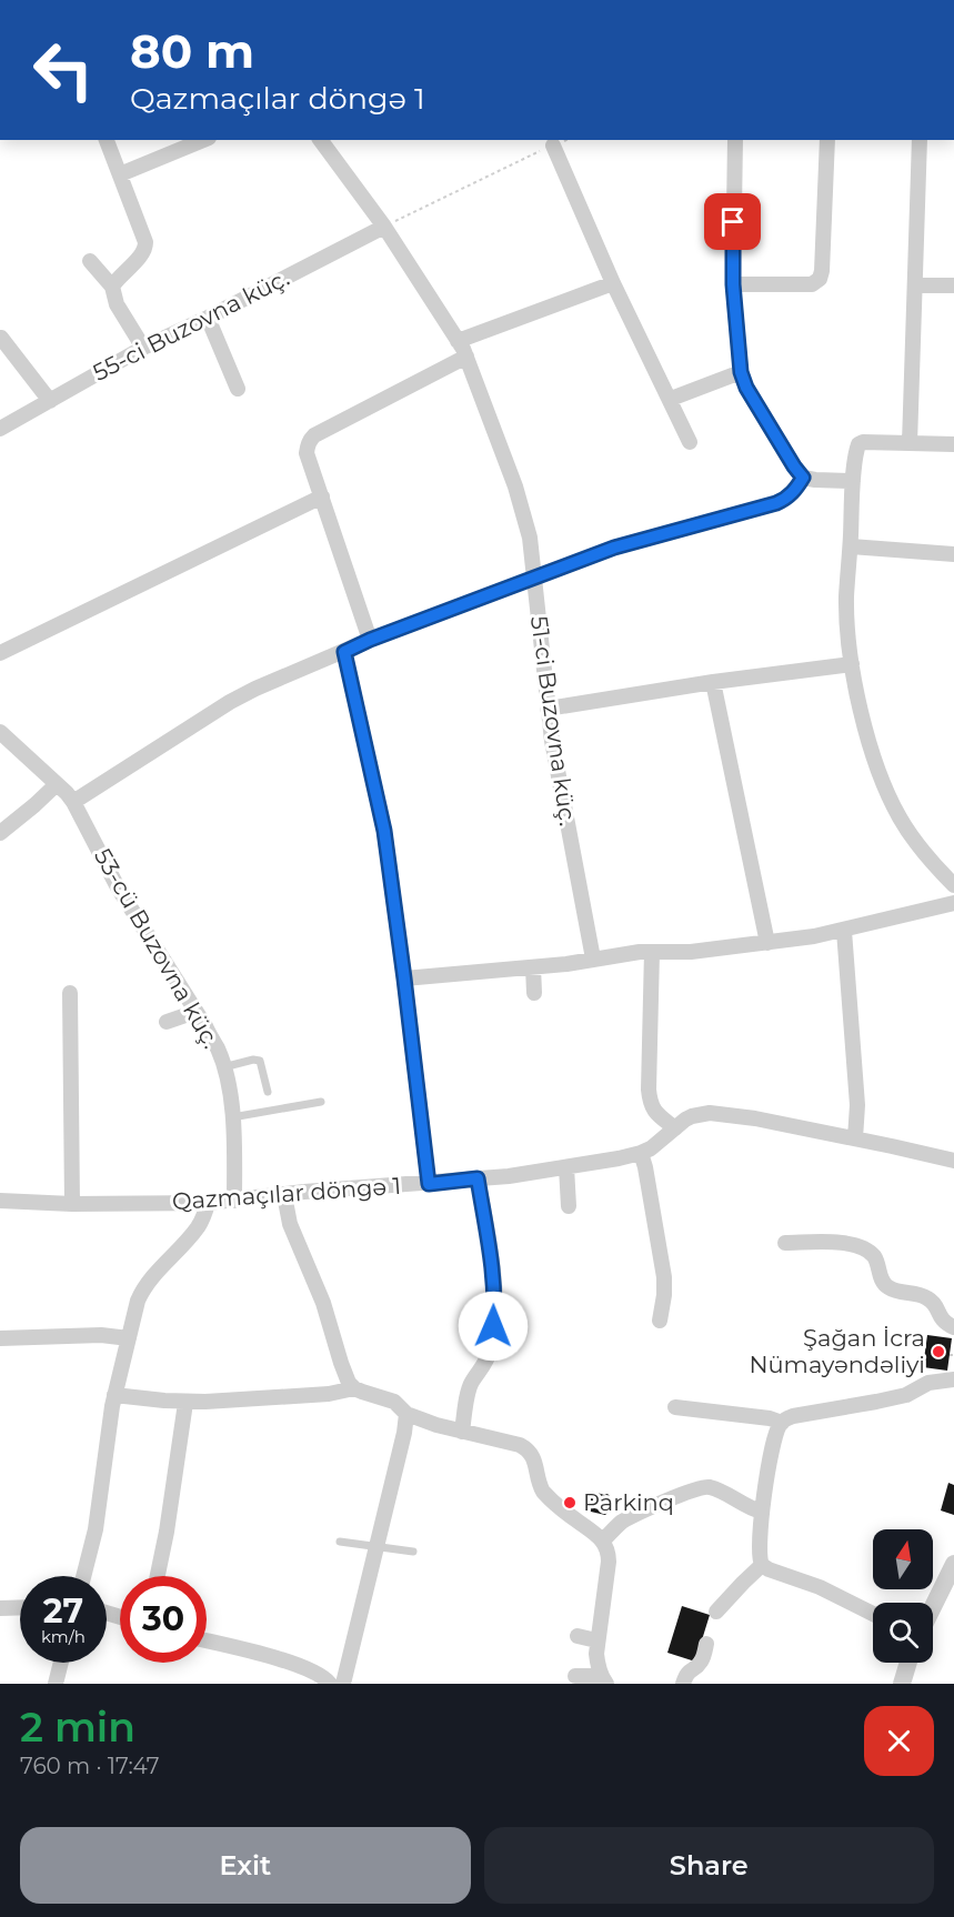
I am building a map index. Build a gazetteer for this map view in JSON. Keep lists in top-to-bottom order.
{
  "streets": {
    "street": [
      "55-ci Buzovna küç.",
      "51-ci Buzovna küç.",
      "53-cü Buzovna küç.",
      "Qazmaçılar döngə 1"
    ]
  },
  "crossings": [
    ["55-ci Buzovna küç.", "51-ci Buzovna küç."],
    ["53-cü Buzovna küç.", "Qazmaçılar döngə 1"]
  ],
  "places": ["Şağan İcra Nümayəndəliyi", "Parkinq"],
  "north": "top",
  "page": {
    "turn": ["80 m", "Qazmaçılar döngə 1"],
    "speed": "27 km/h",
    "limit": "30",
    "heading": ["2 min", "760 m · 17:47"],
    "buttons": ["Exit", "Share"]
  }
}
